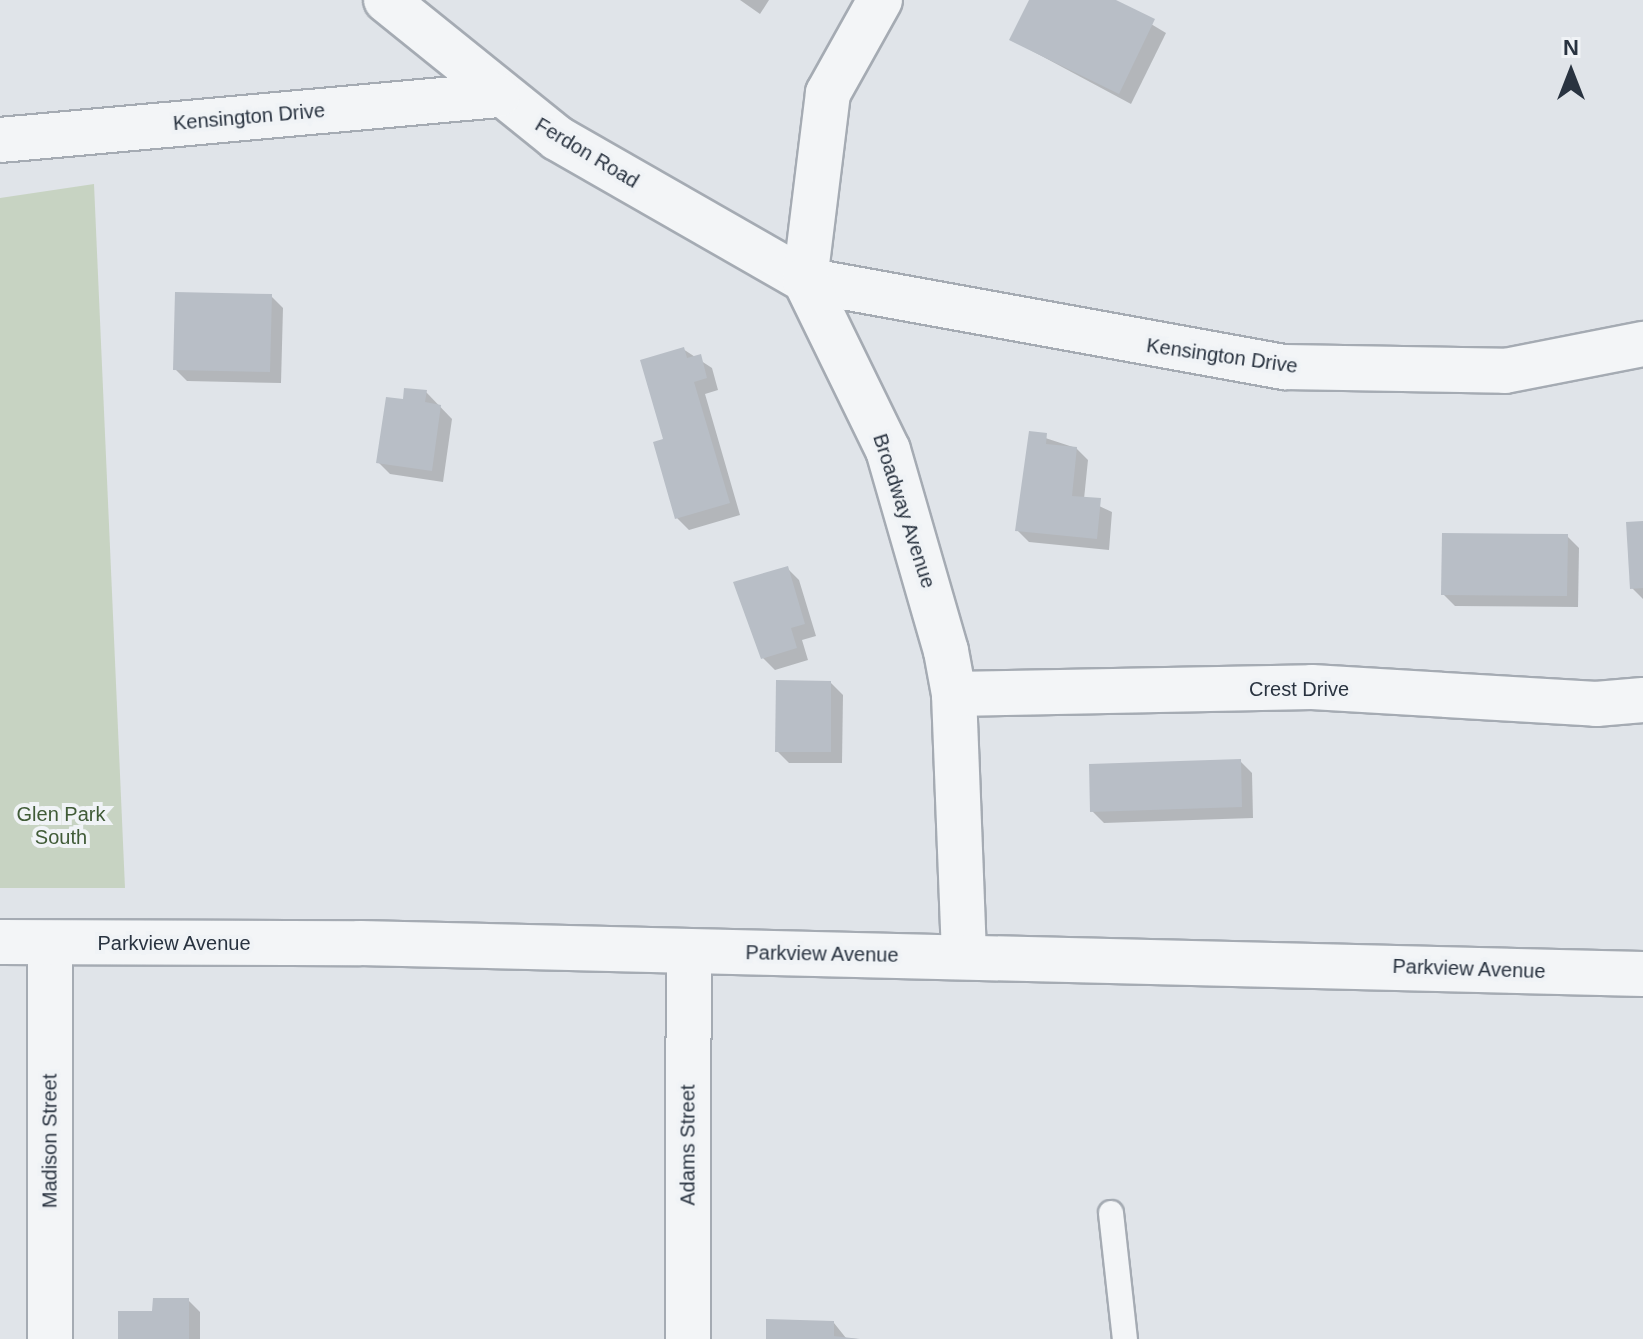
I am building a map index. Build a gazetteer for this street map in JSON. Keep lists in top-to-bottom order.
{
  "streets": {
    "street": [
      "Kensington Drive",
      "Ferdon Road",
      "Broadway Avenue",
      "Crest Drive",
      "Parkview Avenue",
      "Madison Street",
      "Adams Street"
    ]
  },
  "crossings": [
    ["Kensington Drive", "Ferdon Road"],
    ["Kensington Drive", "Broadway Avenue"],
    ["Ferdon Road", "Broadway Avenue"],
    ["Broadway Avenue", "Crest Drive"],
    ["Broadway Avenue", "Parkview Avenue"],
    ["Parkview Avenue", "Madison Street"],
    ["Parkview Avenue", "Adams Street"]
  ],
  "parks": ["Glen Park South"],
  "north": "top"
}
